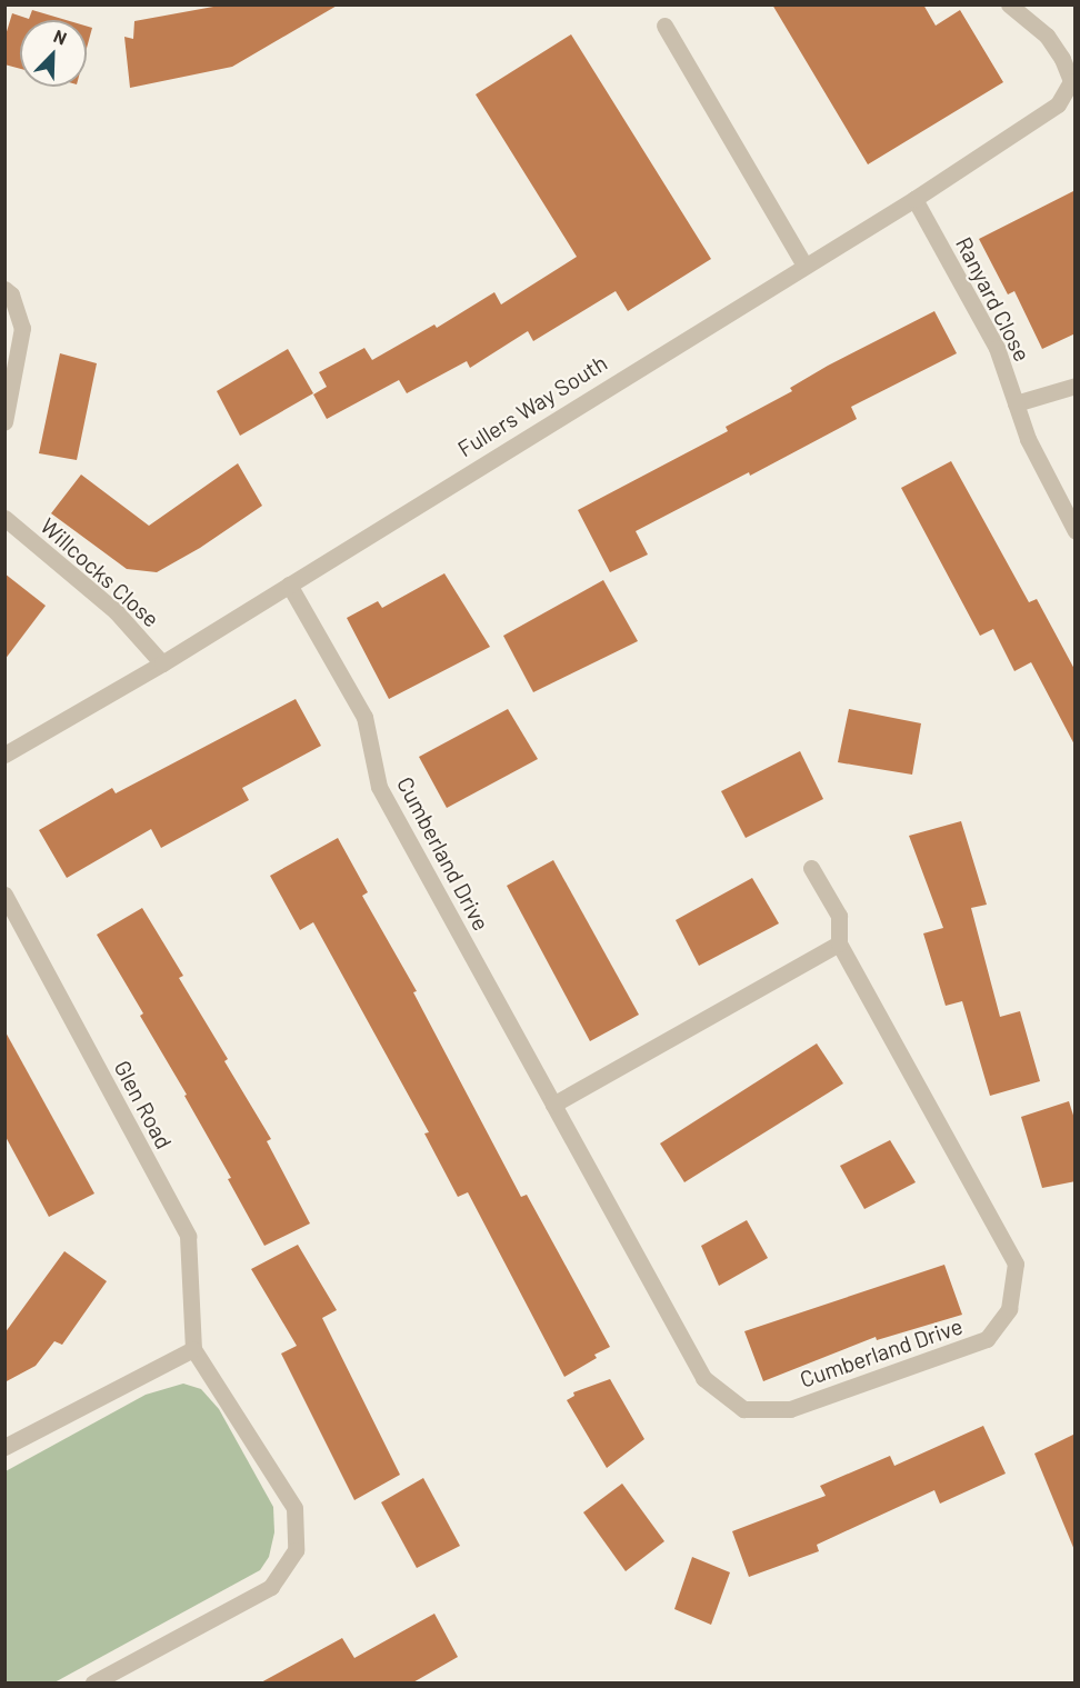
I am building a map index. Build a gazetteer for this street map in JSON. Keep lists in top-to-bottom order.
{
  "streets": {
    "street": [
      "Ranyard Close",
      "Fullers Way South",
      "Willcocks Close",
      "Cumberland Drive",
      "Glen Road"
    ]
  },
  "crossings": [
    ["Ranyard Close", "Fullers Way South"],
    ["Fullers Way South", "Willcocks Close"],
    ["Fullers Way South", "Cumberland Drive"]
  ],
  "north": "top right"
}
